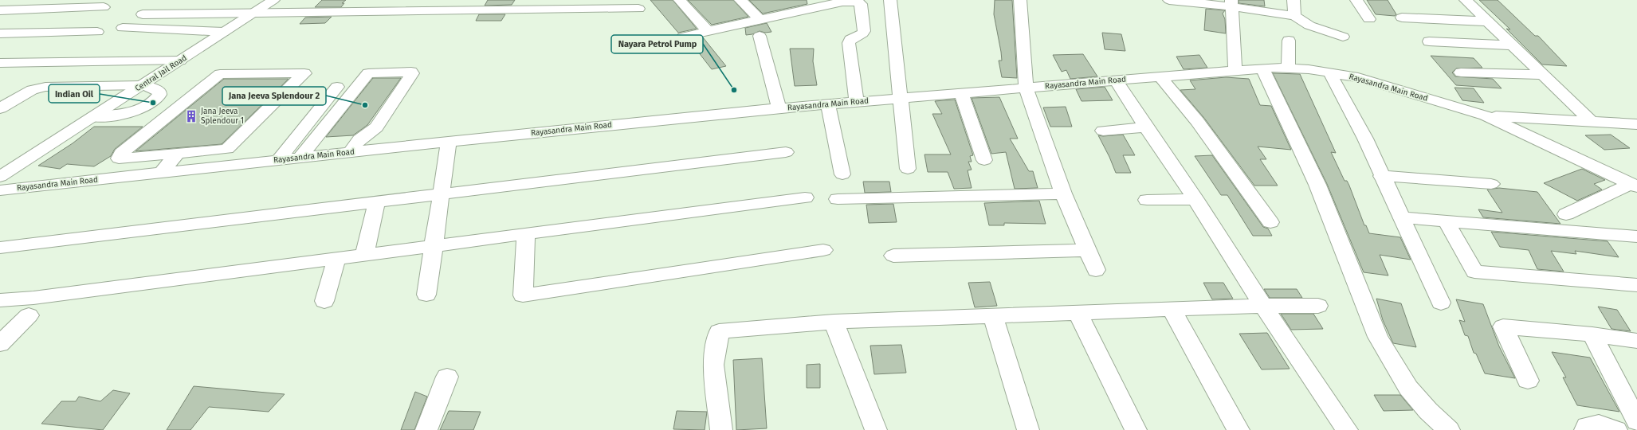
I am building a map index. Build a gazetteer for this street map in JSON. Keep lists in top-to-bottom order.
{
  "streets": {
    "street": ["Central Jail Road", "Rayasandra Main Road"]
  },
  "places": {
    "other": ["Nayara Petrol Pump", "Indian Oil", "Jana Jeeva Splendour 2"],
    "building": ["Jana Jeeva Splendour 1"]
  }
}
